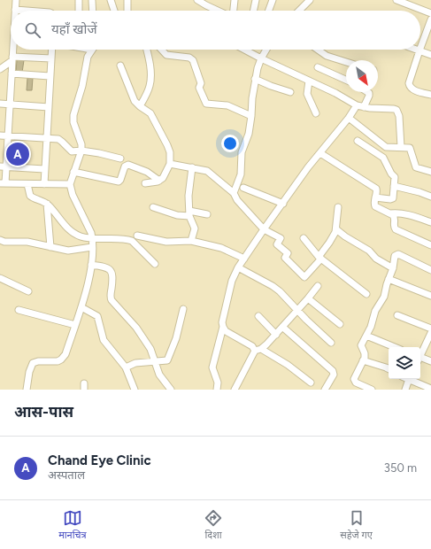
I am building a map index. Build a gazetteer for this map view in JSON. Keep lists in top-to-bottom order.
{
  "north": "bottom right",
  "page": {
    "search": "यहाँ खोजें",
    "pins": "A",
    "heading": "आस-पास",
    "list": [
      {
        "mark": "A",
        "name": "Chand Eye Clinic",
        "note": "अस्पताल",
        "value": "350 m"
      }
    ],
    "nav": ["मानचित्र", "दिशा", "सहेजे गए"]
  }
}
